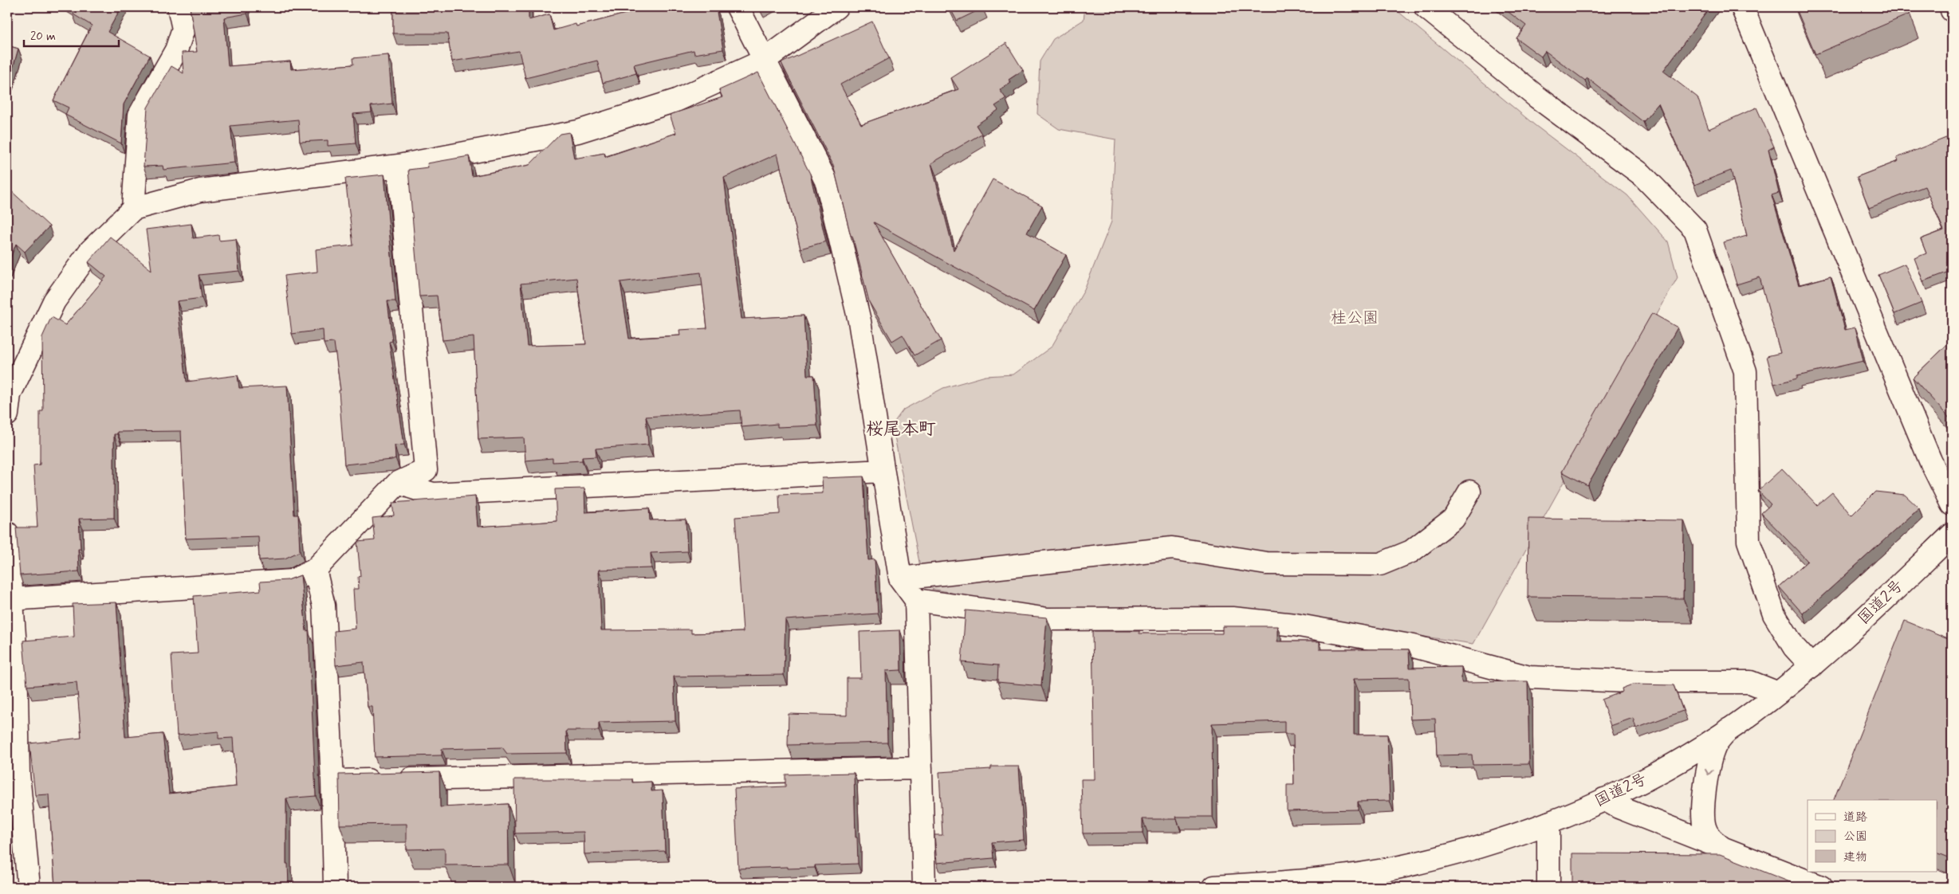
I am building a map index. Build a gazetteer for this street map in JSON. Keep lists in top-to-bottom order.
{
  "streets": {
    "main road": ["国道2号"]
  },
  "districts": ["桜尾本町"],
  "parks": ["桂公園"],
  "legend": ["道路", "公園", "建物"],
  "scale_bar": "20 m"
}
